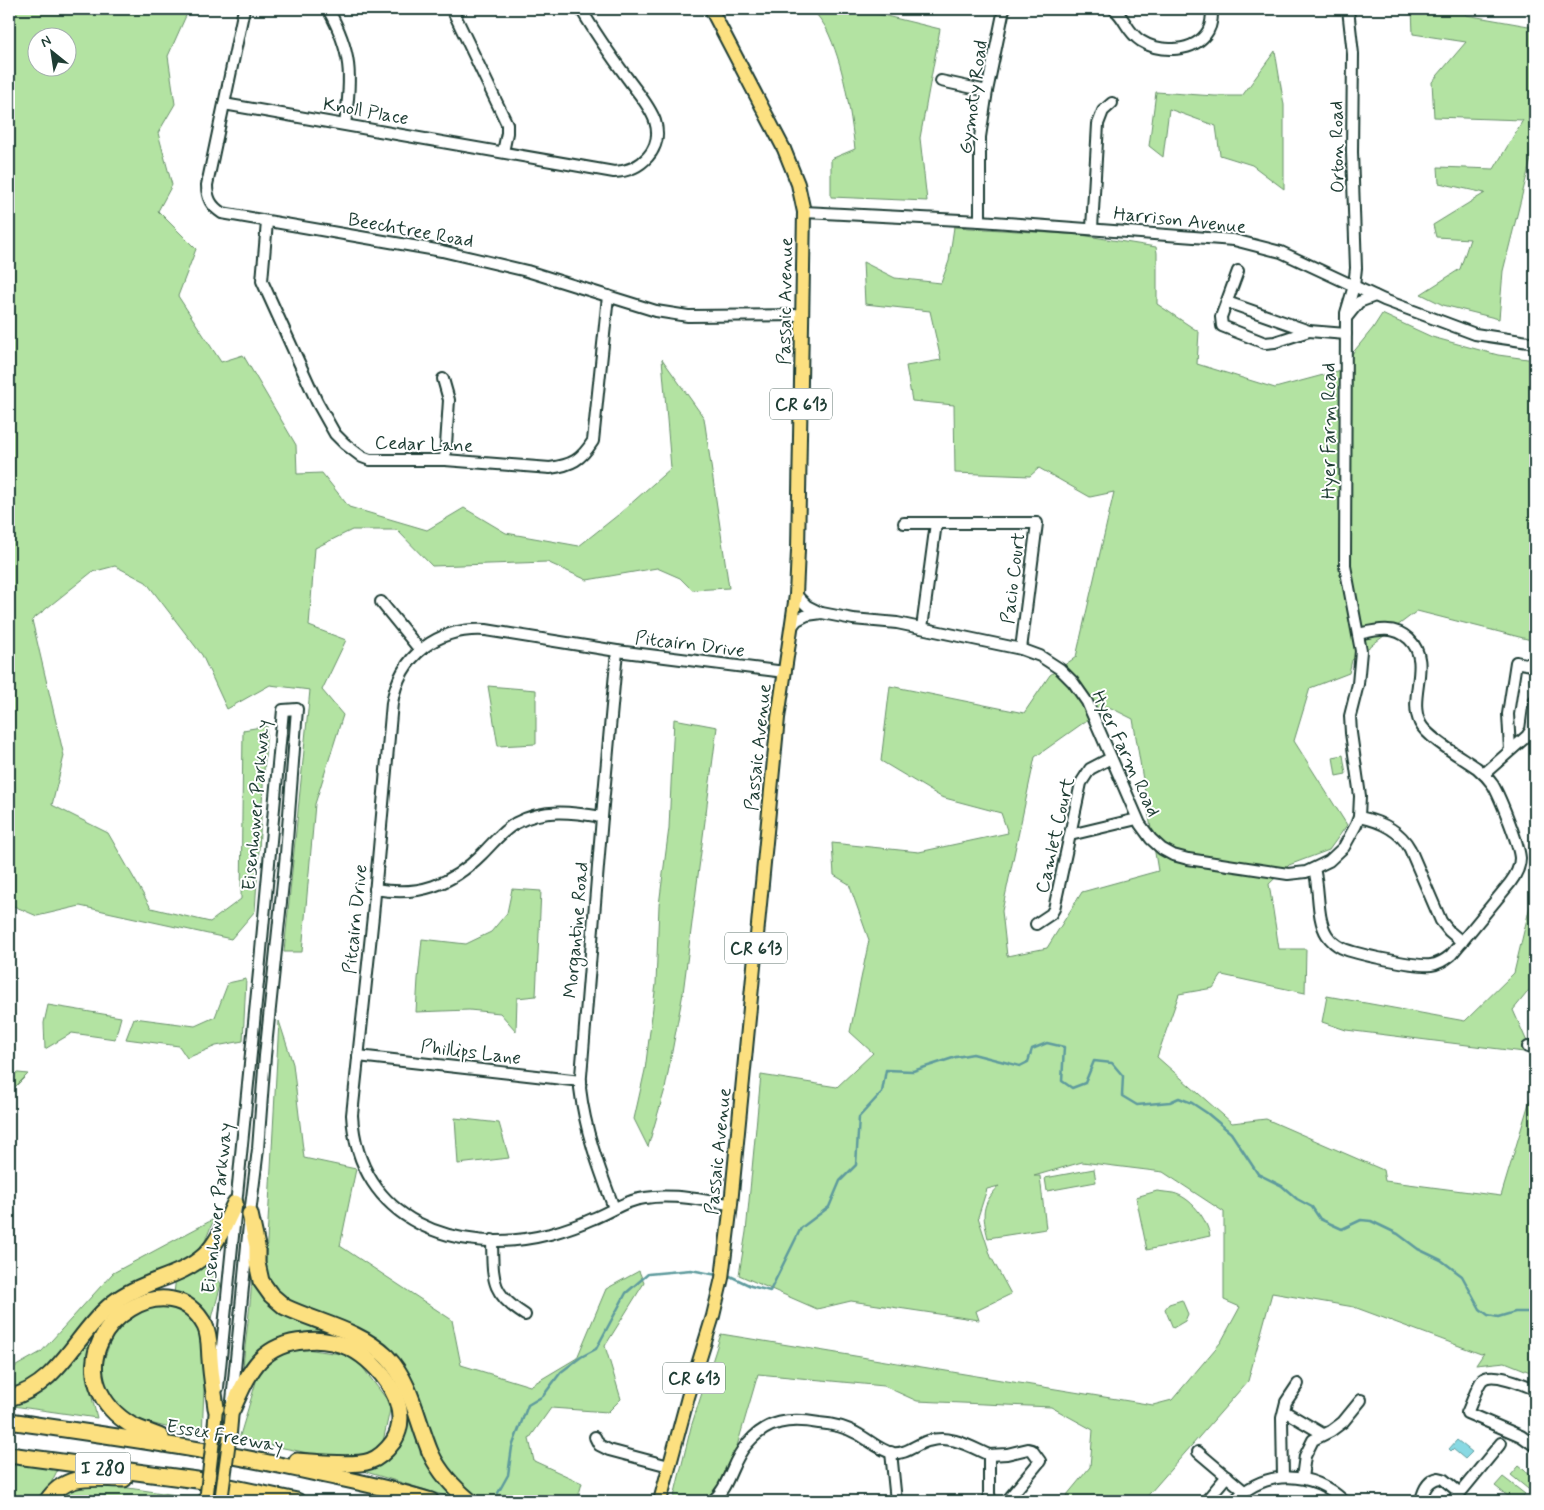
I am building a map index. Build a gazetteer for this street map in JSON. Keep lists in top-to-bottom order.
{
  "streets": {
    "highway": ["Essex Freeway", "I 280"],
    "main road": ["Passaic Avenue", "CR 613", "Eisenhower Parkway"],
    "street": [
      "Gymoty Road",
      "Knoll Place",
      "Orton Road",
      "Harrison Avenue",
      "Beechtree Road",
      "Hyer Farm Road",
      "Cedar Lane",
      "Pacio Court",
      "Pitcairn Drive",
      "Camlet Court",
      "Morgantine Road",
      "Phillips Lane"
    ]
  },
  "crossings": [
    ["Gymoty Road", "Harrison Avenue"],
    ["Knoll Place", "Beechtree Road"],
    ["Orton Road", "Harrison Avenue"],
    ["Orton Road", "Hyer Farm Road"],
    ["Harrison Avenue", "Passaic Avenue"],
    ["Harrison Avenue", "Hyer Farm Road"],
    ["Beechtree Road", "Passaic Avenue"],
    ["Beechtree Road", "Cedar Lane"],
    ["Passaic Avenue", "Hyer Farm Road"],
    ["Passaic Avenue", "Pitcairn Drive"],
    ["Hyer Farm Road", "Pacio Court"],
    ["Hyer Farm Road", "Camlet Court"],
    ["Pitcairn Drive", "Morgantine Road"],
    ["Pitcairn Drive", "Phillips Lane"],
    ["Morgantine Road", "Phillips Lane"]
  ],
  "north": "top left"
}
